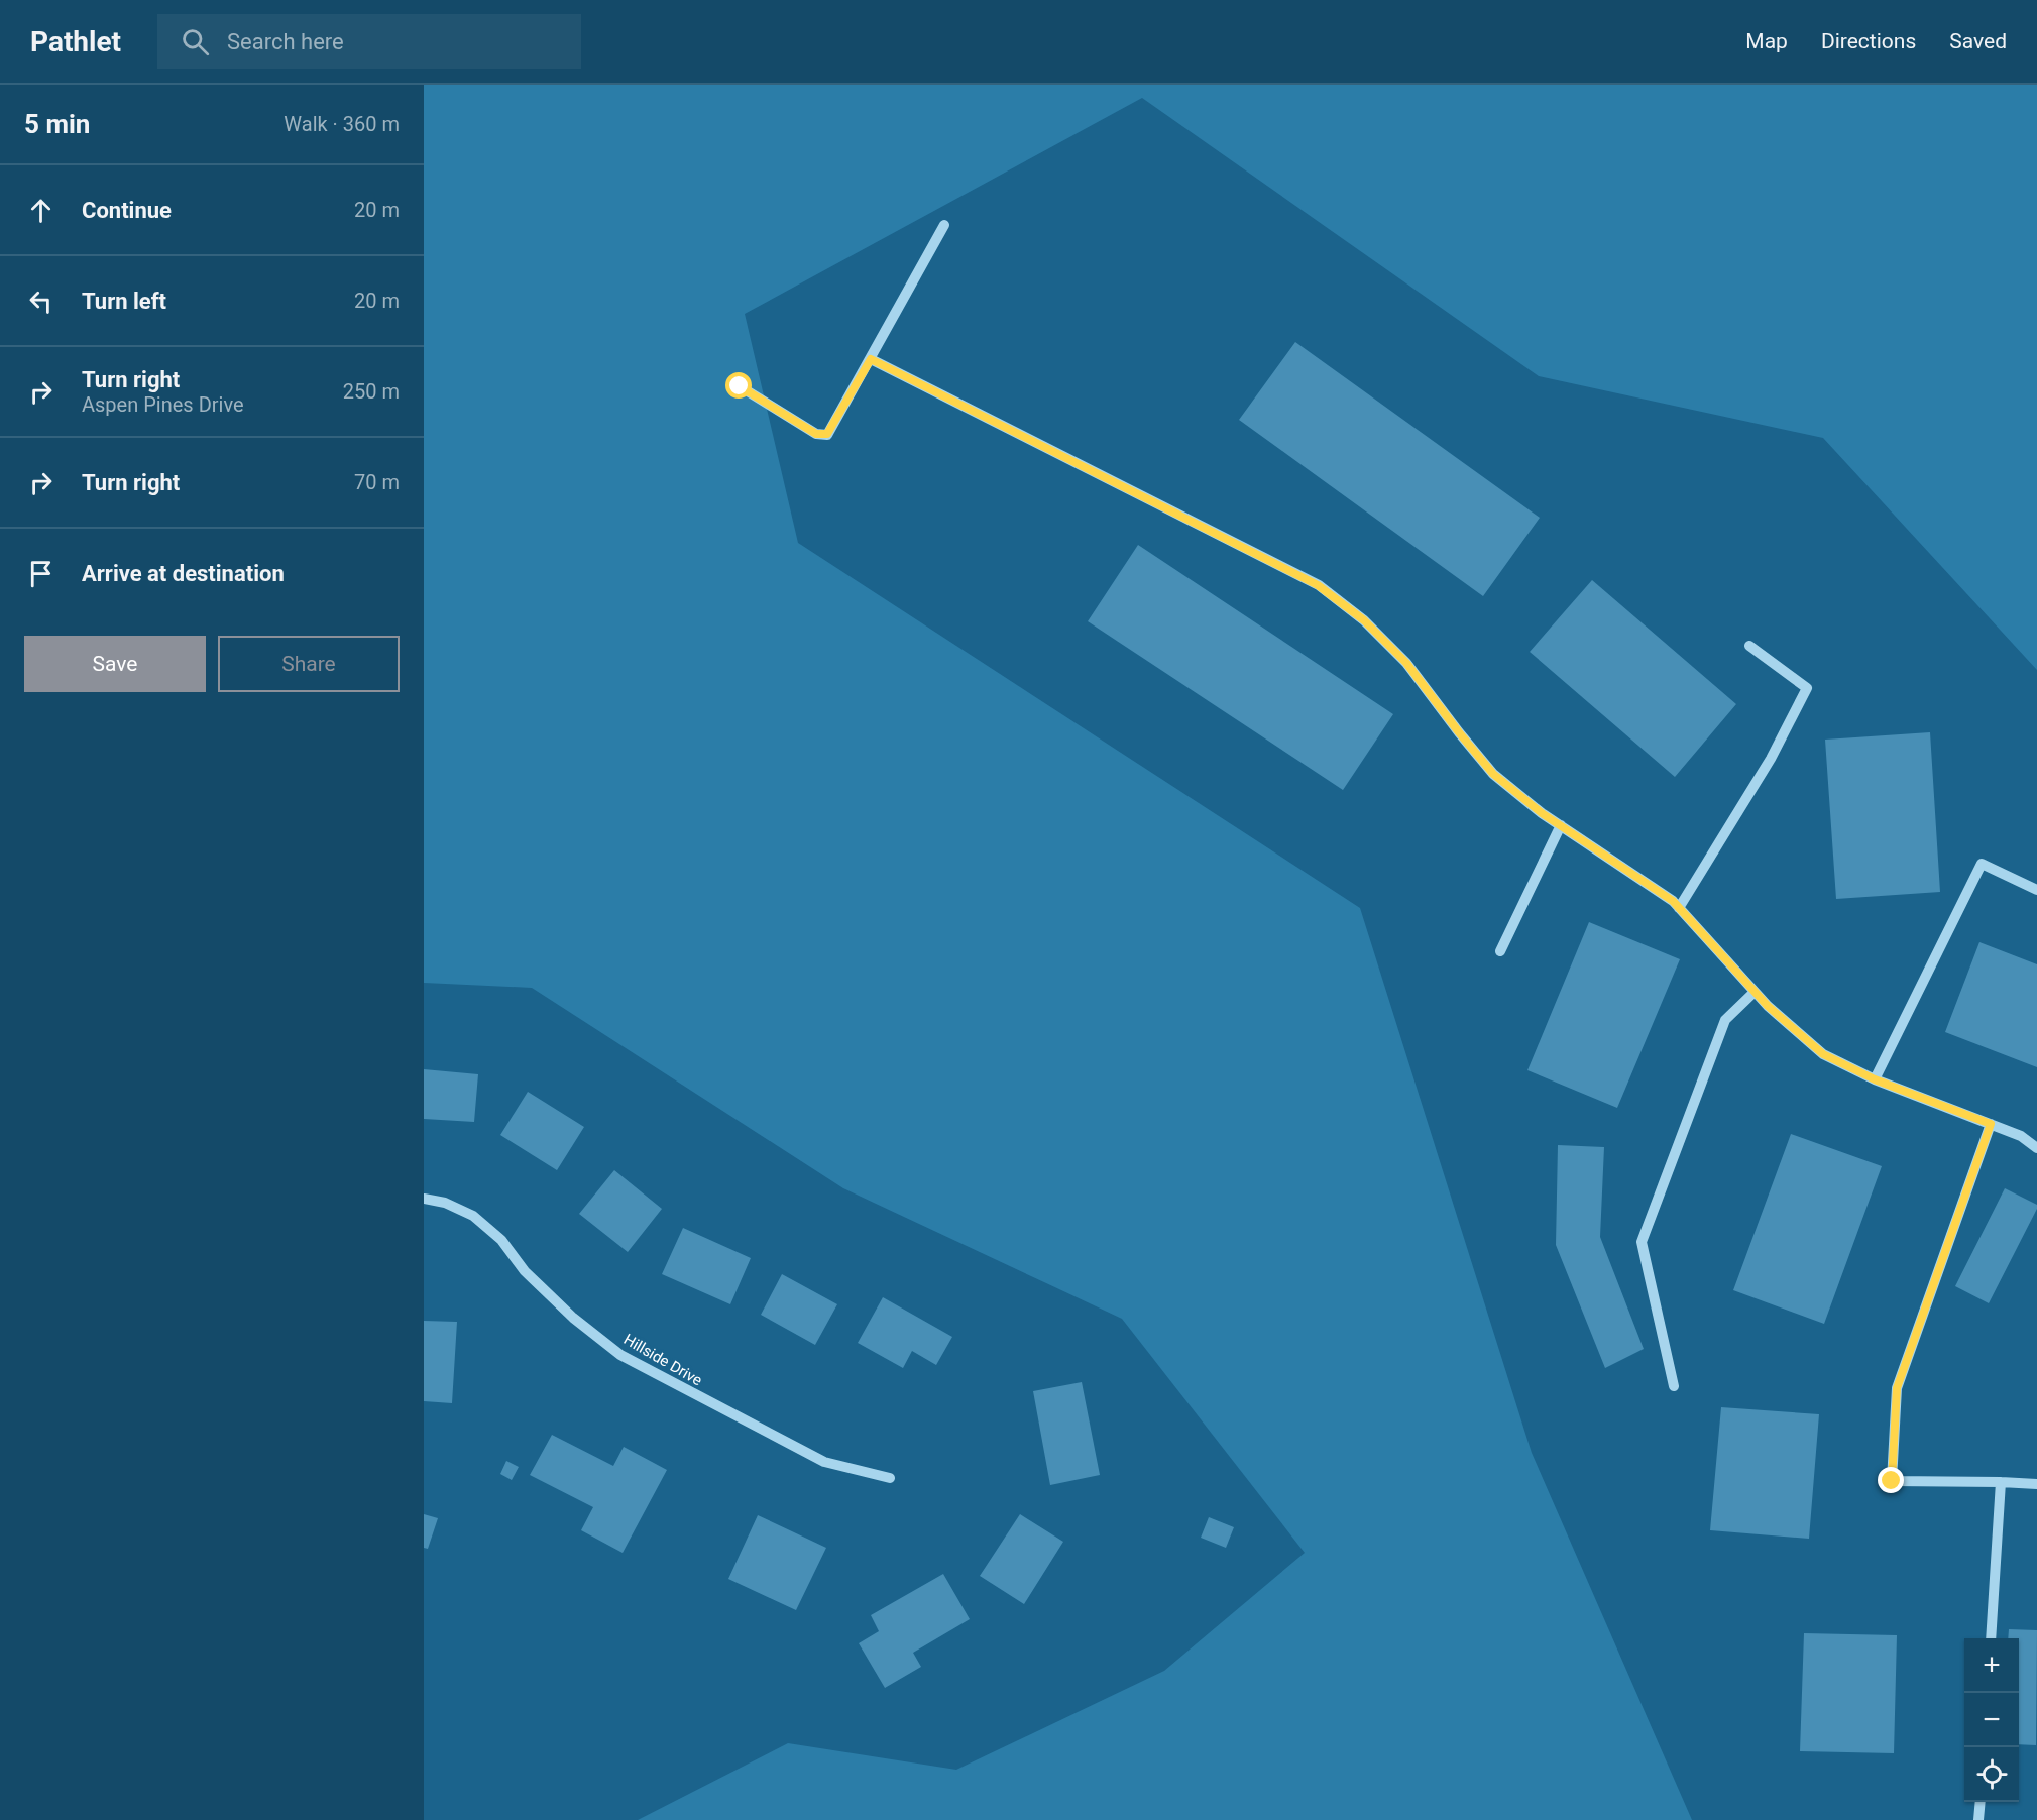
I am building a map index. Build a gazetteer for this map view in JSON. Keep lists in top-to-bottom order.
{
  "streets": {
    "street": ["Hillside Drive"]
  },
  "page": {
    "header": "Pathlet",
    "search": "Search here",
    "nav": ["Map", "Directions", "Saved"],
    "heading": ["5 min", "Walk · 360 m"],
    "list": [
      ["Continue", "20 m"],
      ["Turn left", "20 m"],
      ["Turn right", "Aspen Pines Drive", "250 m"],
      ["Turn right", "70 m"],
      "Arrive at destination"
    ],
    "buttons": ["Save", "Share"],
    "map_buttons": ["+", "−"]
  }
}
